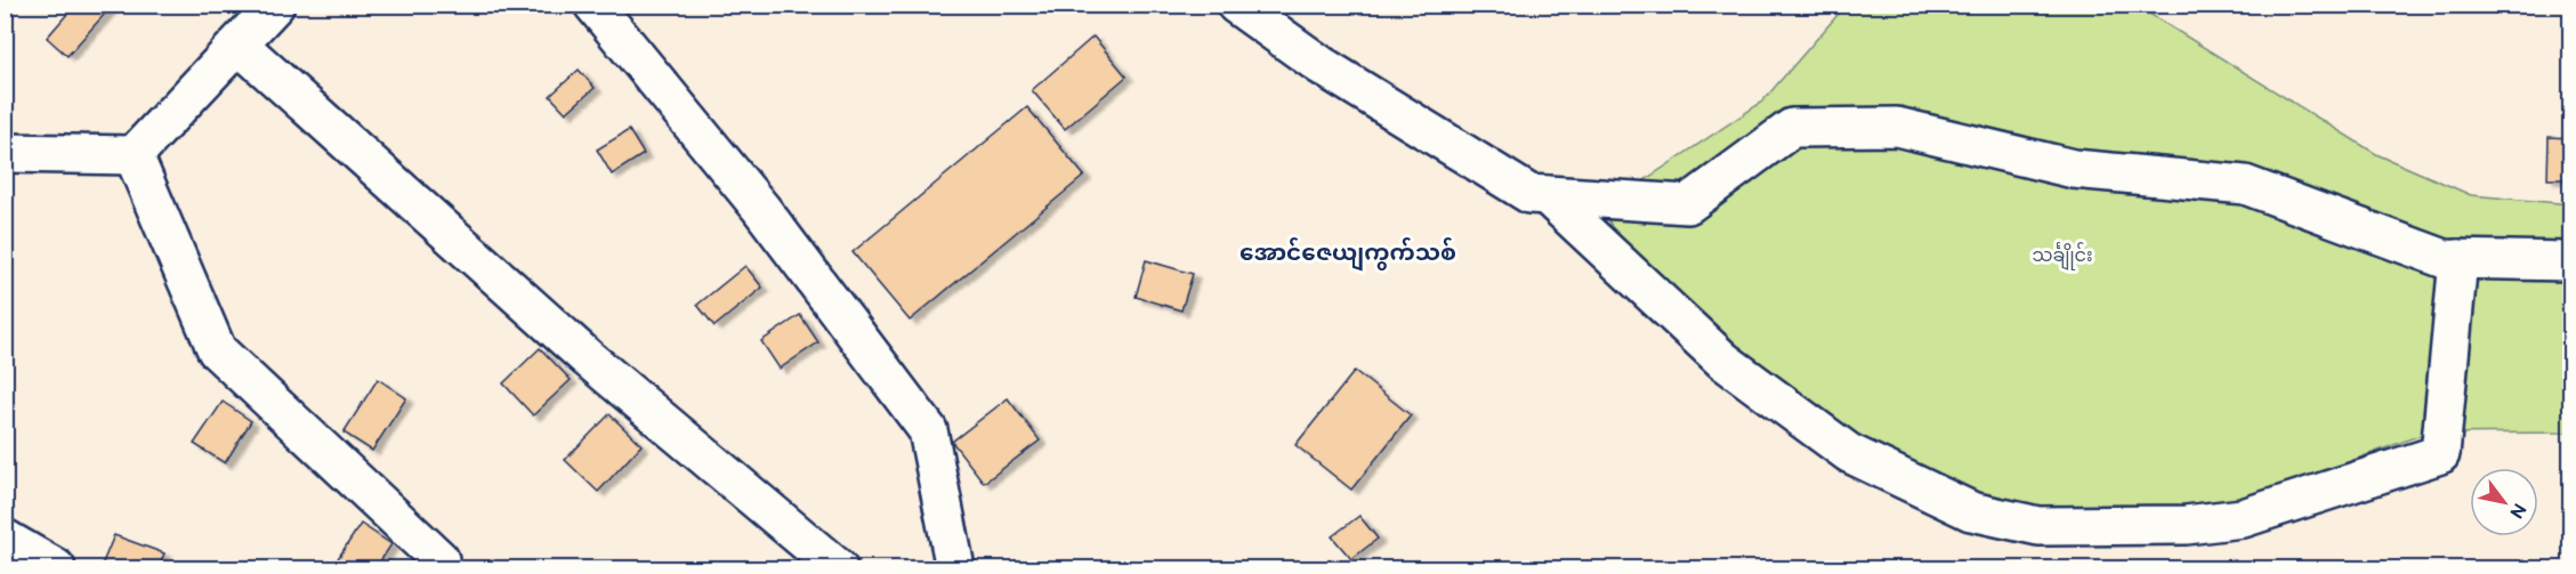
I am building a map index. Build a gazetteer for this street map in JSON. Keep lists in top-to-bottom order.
{
  "districts": ["အောင်ဇေယျကွက်သစ်"],
  "parks": ["သင်္ချိုင်း"],
  "north": "bottom right"
}
